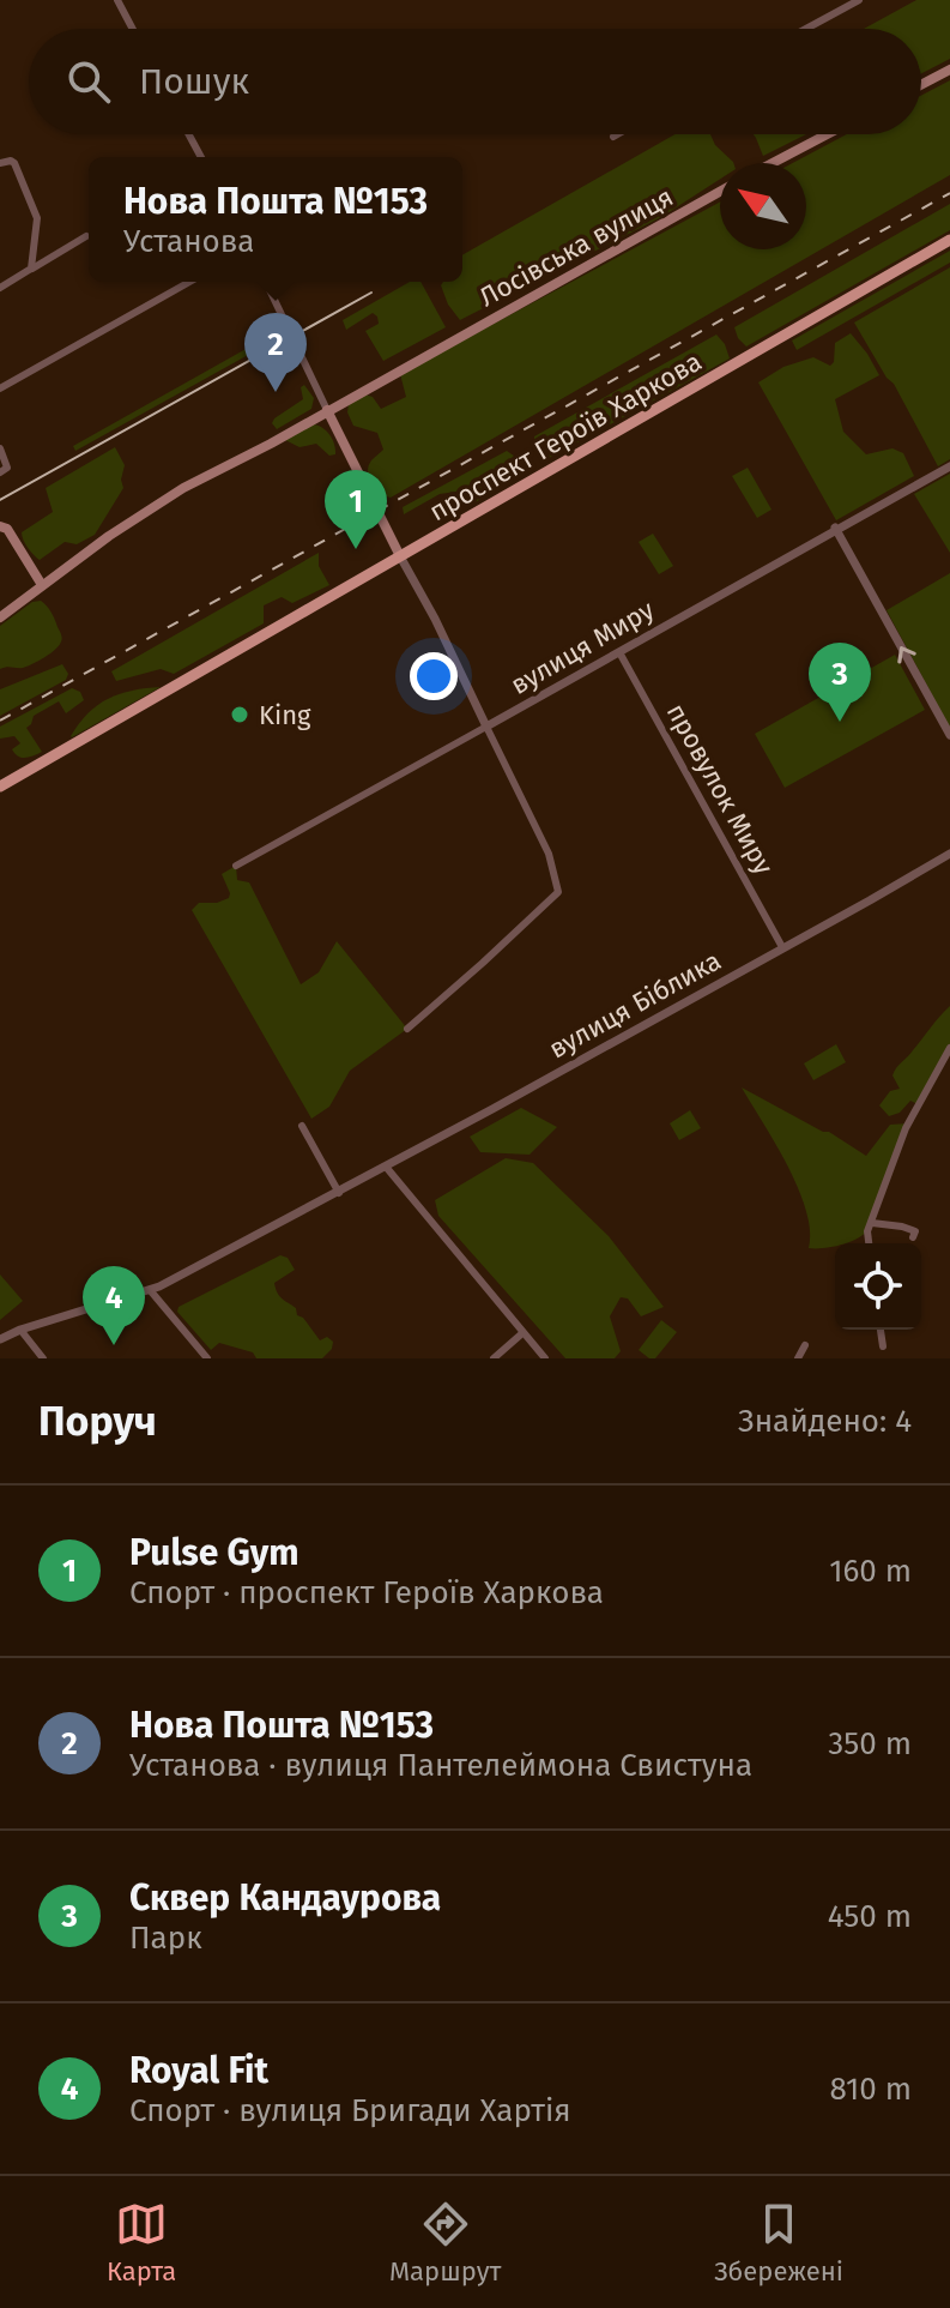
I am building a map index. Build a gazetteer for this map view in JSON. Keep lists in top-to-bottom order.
{
  "streets": {
    "main road": ["Лосівська вулиця", "проспект Героїв Харкова"],
    "street": ["вулиця Миру", "провулок Миру", "вулиця Біблика"]
  },
  "crossings": [
    ["вулиця Миру", "провулок Миру"],
    ["провулок Миру", "вулиця Біблика"]
  ],
  "places": ["King"],
  "north": "top left",
  "page": {
    "search": "Пошук",
    "popup": ["Нова Пошта №153", "Установа"],
    "pins": [
      "2",
      "1",
      "3",
      "4"
    ],
    "heading": ["Поруч", "Знайдено: 4"],
    "list": [
      {
        "mark": "1",
        "name": "Pulse Gym",
        "note": "Спорт · проспект Героїв Харкова",
        "value": "160 m"
      },
      {
        "mark": "2",
        "name": "Нова Пошта №153",
        "note": "Установа · вулиця Пантелеймона Свистуна",
        "value": "350 m"
      },
      {
        "mark": "3",
        "name": "Сквер Кандаурова",
        "note": "Парк",
        "value": "450 m"
      },
      {
        "mark": "4",
        "name": "Royal Fit",
        "note": "Спорт · вулиця Бригади Хартія",
        "value": "810 m"
      }
    ],
    "nav": ["Карта", "Маршрут", "Збережені"]
  }
}
